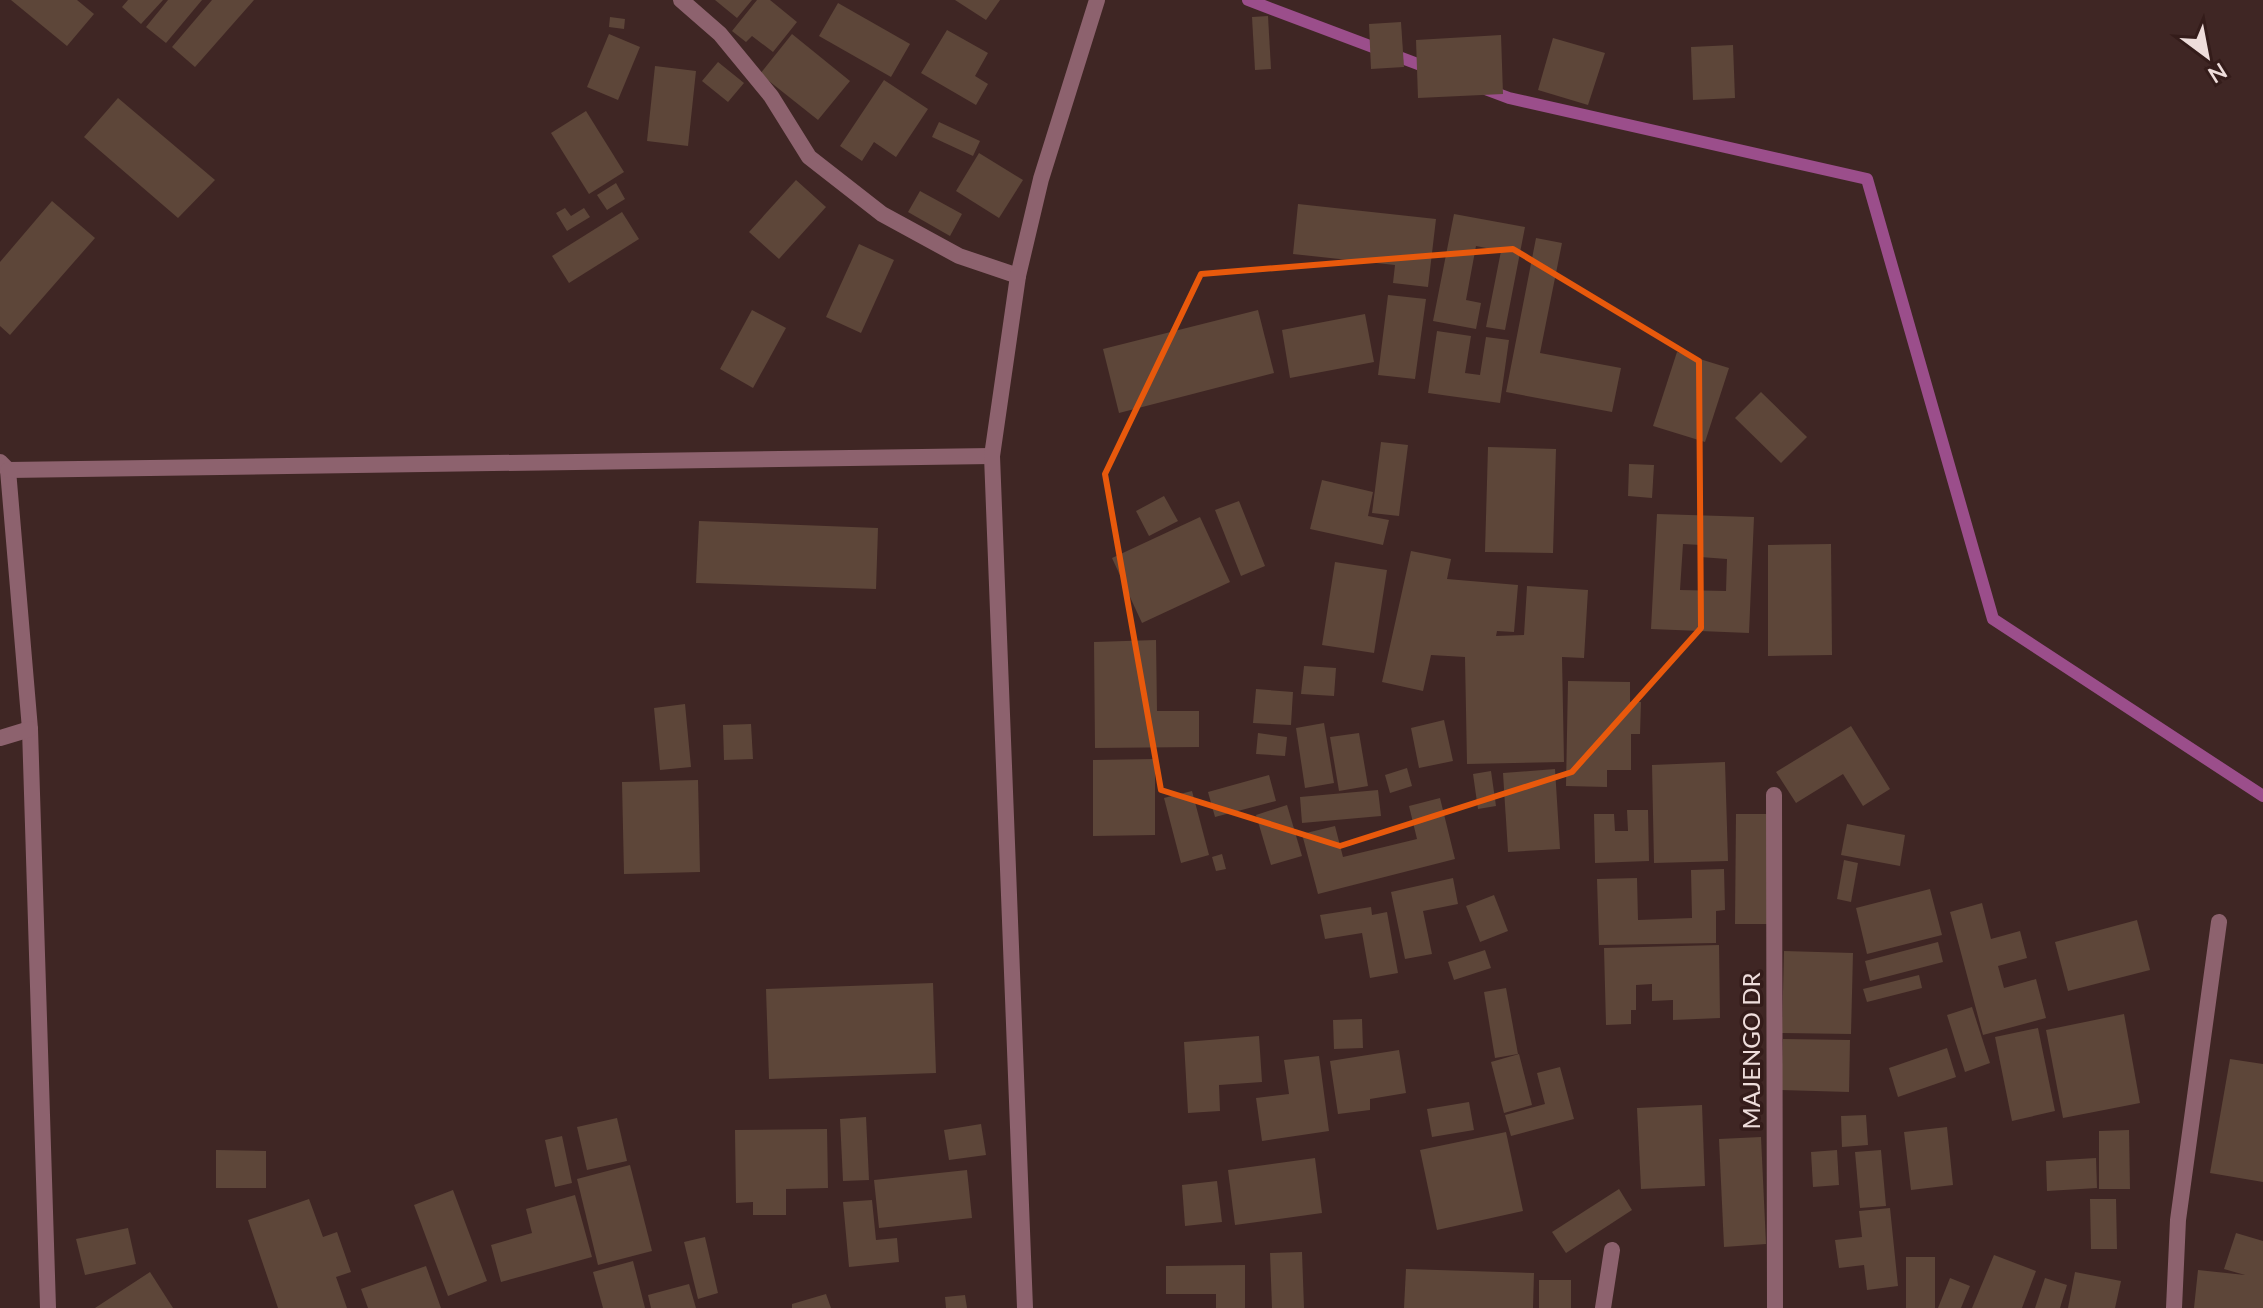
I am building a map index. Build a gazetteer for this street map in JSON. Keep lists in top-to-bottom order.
{
  "streets": {
    "street": ["MAJENGO DR"]
  },
  "north": "bottom right"
}
